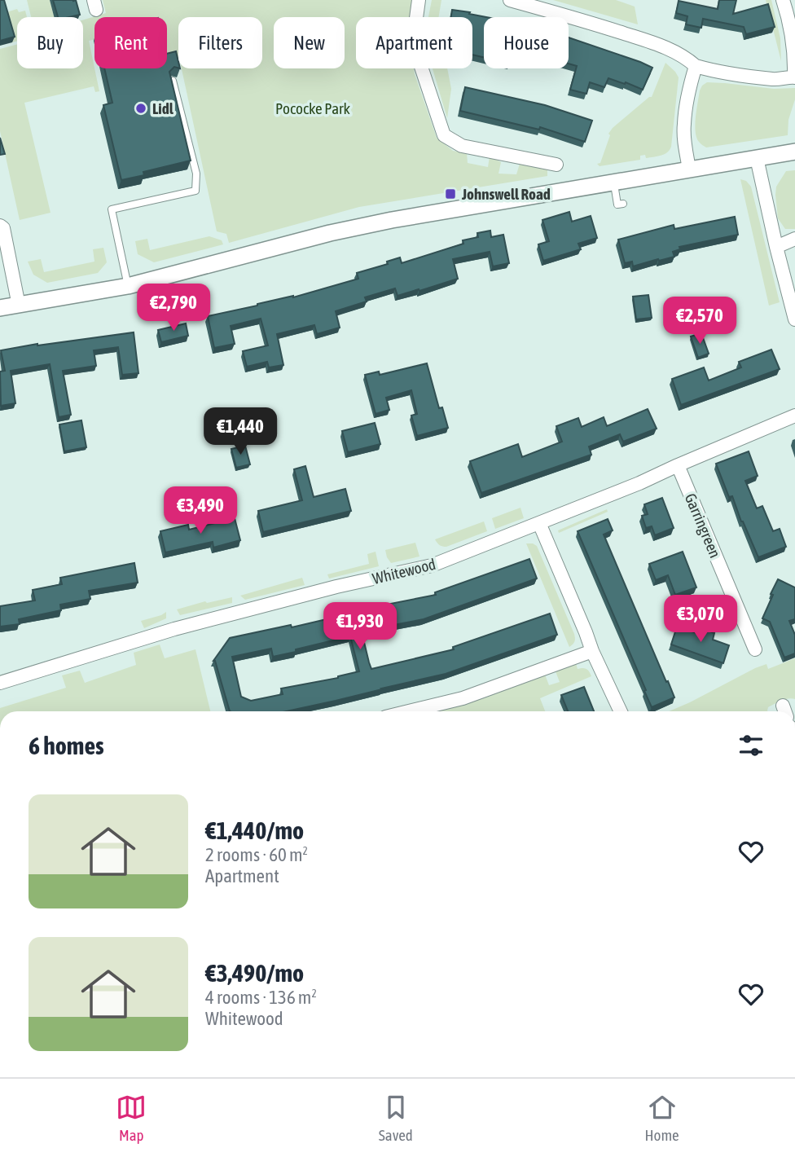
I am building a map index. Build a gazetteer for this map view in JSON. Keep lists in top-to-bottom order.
{
  "streets": {
    "street": ["Garringreen", "Whitewood"]
  },
  "parks": ["Pococke Park"],
  "places": {
    "other": ["Lidl"],
    "transit": ["Johnswell Road"]
  },
  "page": {
    "chip": [
      "Buy",
      "Rent",
      "Filters",
      "New",
      "Apartment",
      "House"
    ],
    "price": [
      "€2,790",
      "€2,570",
      "€1,440",
      "€3,490",
      "€3,070",
      "€1,930"
    ],
    "heading": "6 homes",
    "list": [
      {
        "name": "€1,440/mo",
        "note": "2 rooms · 60 m² · Apartment"
      },
      {
        "name": "€3,490/mo",
        "note": "4 rooms · 136 m² · Whitewood"
      }
    ],
    "tabs": ["Map", "Saved", "Home"]
  }
}
